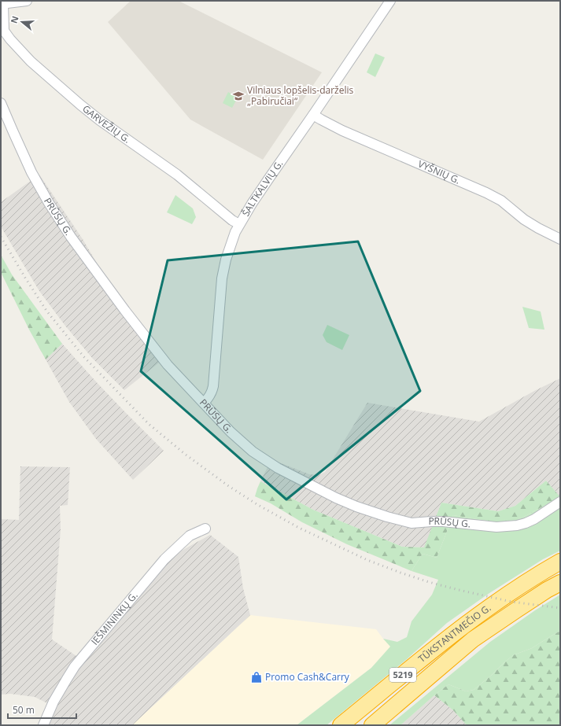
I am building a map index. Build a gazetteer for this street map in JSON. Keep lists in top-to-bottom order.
{
  "streets": {
    "highway": ["TŪKSTANTMEČIO G.", "5219"],
    "street": [
      "GARVEŽIŲ G.",
      "VYŠNIŲ G.",
      "ŠALTKALVIŲ G.",
      "PRŪSŲ G.",
      "IEŠMININKŲ G."
    ]
  },
  "crossings": [
    ["GARVEŽIŲ G.", "ŠALTKALVIŲ G."],
    ["VYŠNIŲ G.", "ŠALTKALVIŲ G."],
    ["ŠALTKALVIŲ G.", "PRŪSŲ G."]
  ],
  "places": {
    "school or university": ["Vilniaus lopšelis-darželis „Pabiručiai“"],
    "shop": ["Promo Cash&Carry"]
  },
  "scale_bar": "50 m",
  "north": "left"
}
